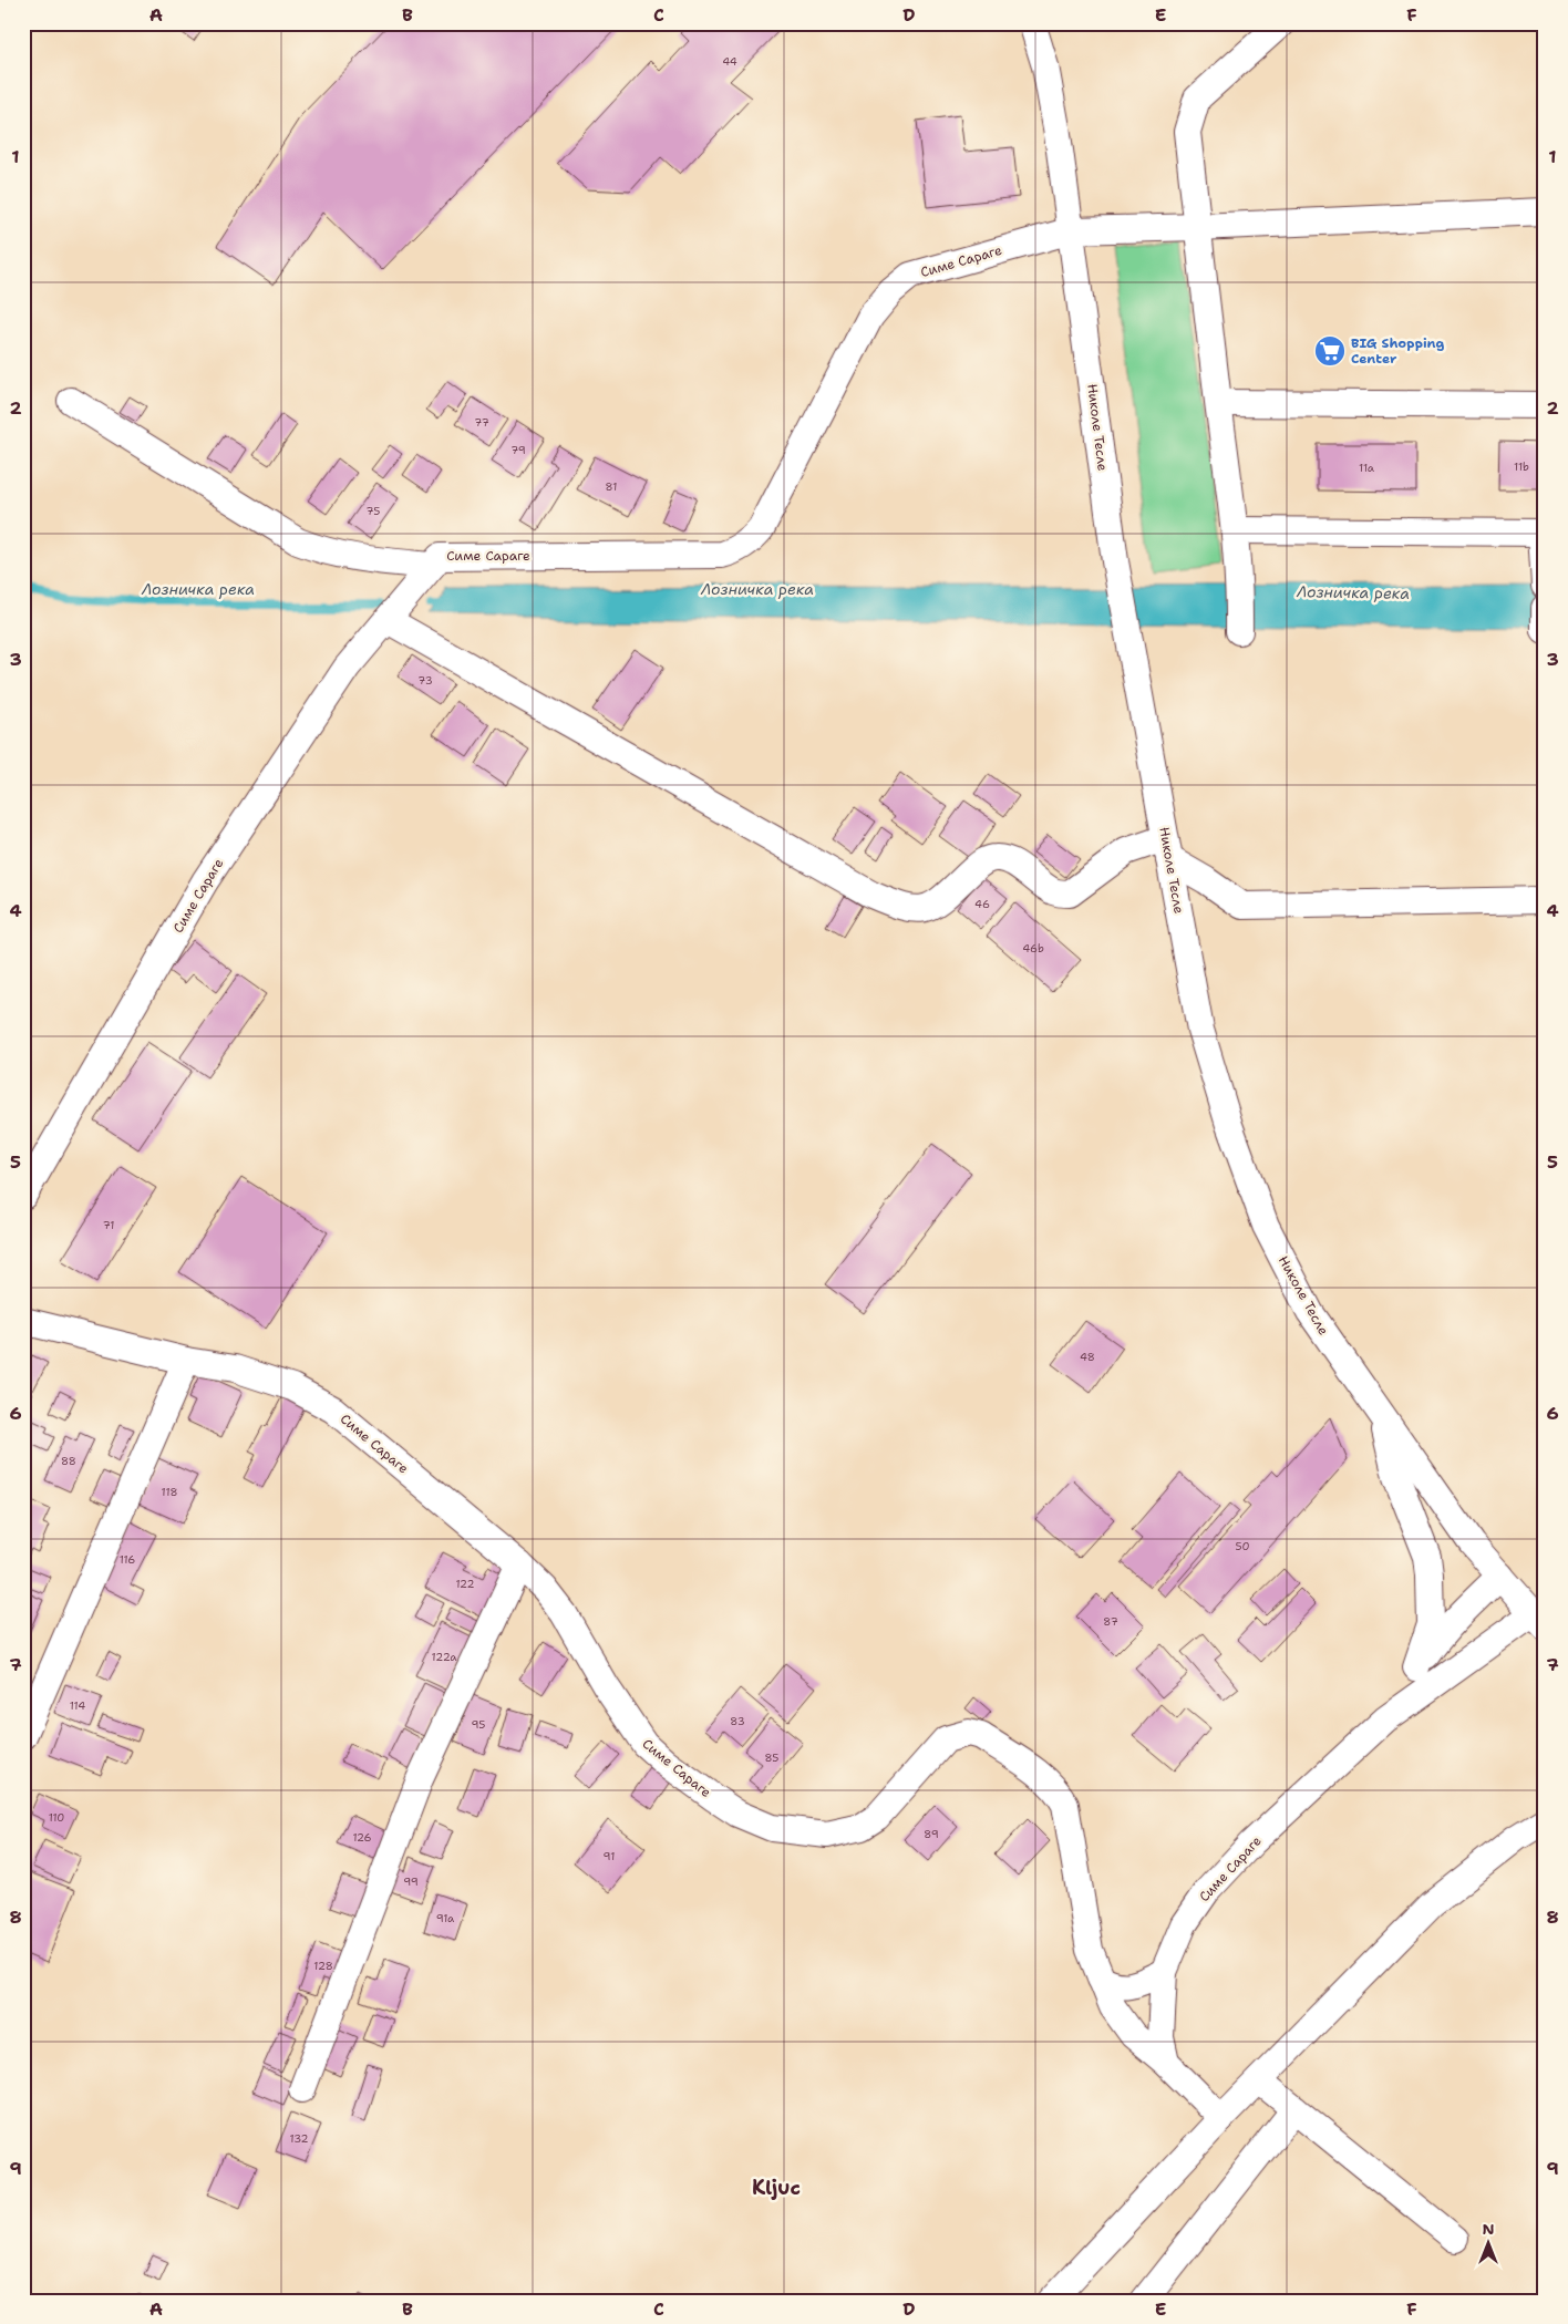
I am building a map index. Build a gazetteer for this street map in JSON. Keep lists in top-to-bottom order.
{
  "streets": {
    "street": ["Симе Сараге", "Николе Тесле"]
  },
  "crossings": [
    ["Симе Сараге", "Николе Тесле"]
  ],
  "districts": ["Kljuc"],
  "water": ["Лозничка река"],
  "places": {
    "supermarket": ["BIG Shopping Center"]
  },
  "house_numbers": [
    "44",
    "77",
    "79",
    "11b",
    "11a",
    "81",
    "75",
    "73",
    "46",
    "46b",
    "71",
    "48",
    "88",
    "118",
    "50",
    "116",
    "122",
    "87",
    "122a",
    "114",
    "83",
    "95",
    "85",
    "110",
    "89",
    "126",
    "91",
    "99",
    "91a",
    "128",
    "132"
  ],
  "north": "top",
  "grid": {
    "columns": [
      "A",
      "B",
      "C",
      "D",
      "E",
      "F"
    ],
    "rows": [
      "1",
      "2",
      "3",
      "4",
      "5",
      "6",
      "7",
      "8",
      "9"
    ]
  }
}
